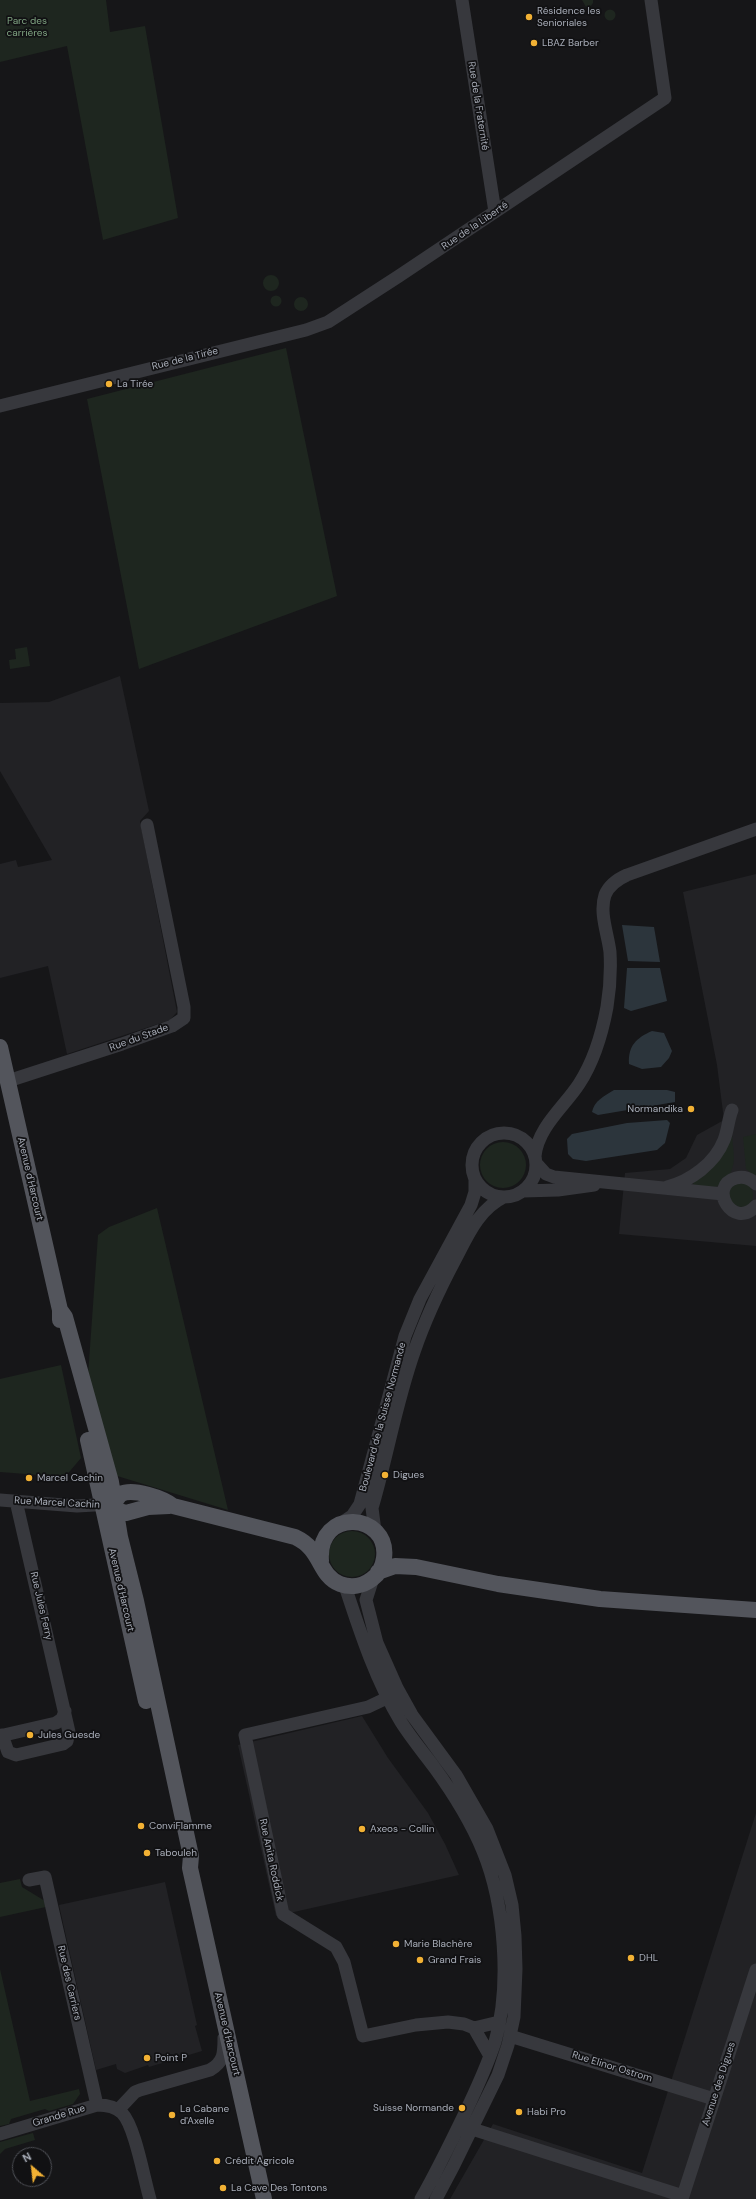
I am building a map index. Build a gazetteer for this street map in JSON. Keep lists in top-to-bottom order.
{
  "streets": {
    "main road": ["Avenue d'Harcourt"],
    "street": [
      "Rue de la Fraternité",
      "Rue de la Liberté",
      "Rue de la Tirée",
      "Rue du Stade",
      "Boulevard de la Suisse Normande",
      "Rue Marcel Cachin",
      "Rue Jules Ferry",
      "Rue Anita Roddick",
      "Rue des Carriers",
      "Rue Elinor Ostrom",
      "Avenue des Digues",
      "Grande Rue"
    ]
  },
  "crossings": [
    ["Rue de la Fraternité", "Rue de la Liberté"],
    ["Rue de la Liberté", "Rue de la Tirée"],
    ["Rue du Stade", "Avenue d'Harcourt"],
    ["Avenue d'Harcourt", "Rue Marcel Cachin"],
    ["Rue Marcel Cachin", "Rue Jules Ferry"],
    ["Rue des Carriers", "Grande Rue"],
    ["Rue Elinor Ostrom", "Avenue des Digues"]
  ],
  "parks": ["Parc des carrières"],
  "places": [
    "Résidence les Senioriales",
    "LBAZ Barber",
    "La Tirée",
    "Normandika",
    "Digues",
    "Marcel Cachin",
    "Jules Guesde",
    "ConviFlamme",
    "Axeos - Collin",
    "Tabouleh",
    "Marie Blachère",
    "DHL",
    "Grand Frais",
    "Point P",
    "Suisse Normande",
    "Habi Pro",
    "La Cabane d'Axelle",
    "Crédit Agricole",
    "La Cave Des Tontons"
  ],
  "north": "top left"
}
